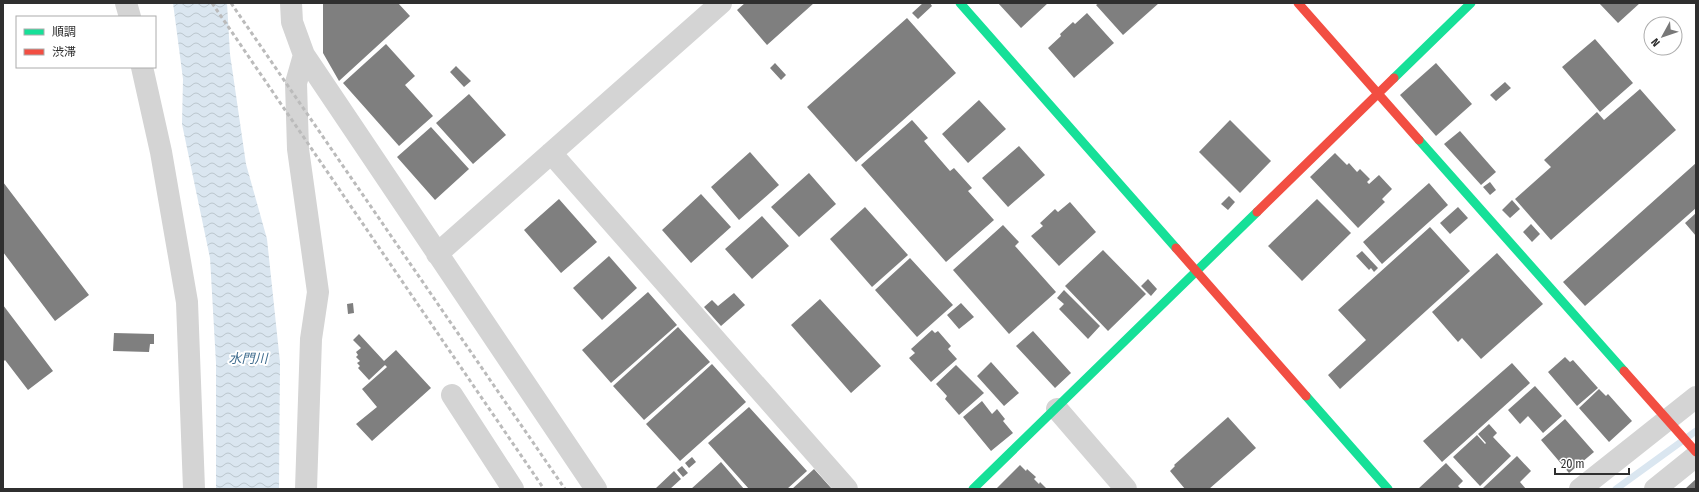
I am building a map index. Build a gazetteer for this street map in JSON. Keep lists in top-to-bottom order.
{
  "water": ["水門川"],
  "legend": ["順調", "渋滞"],
  "scale_bar": "20 m",
  "north": "bottom left"
}
